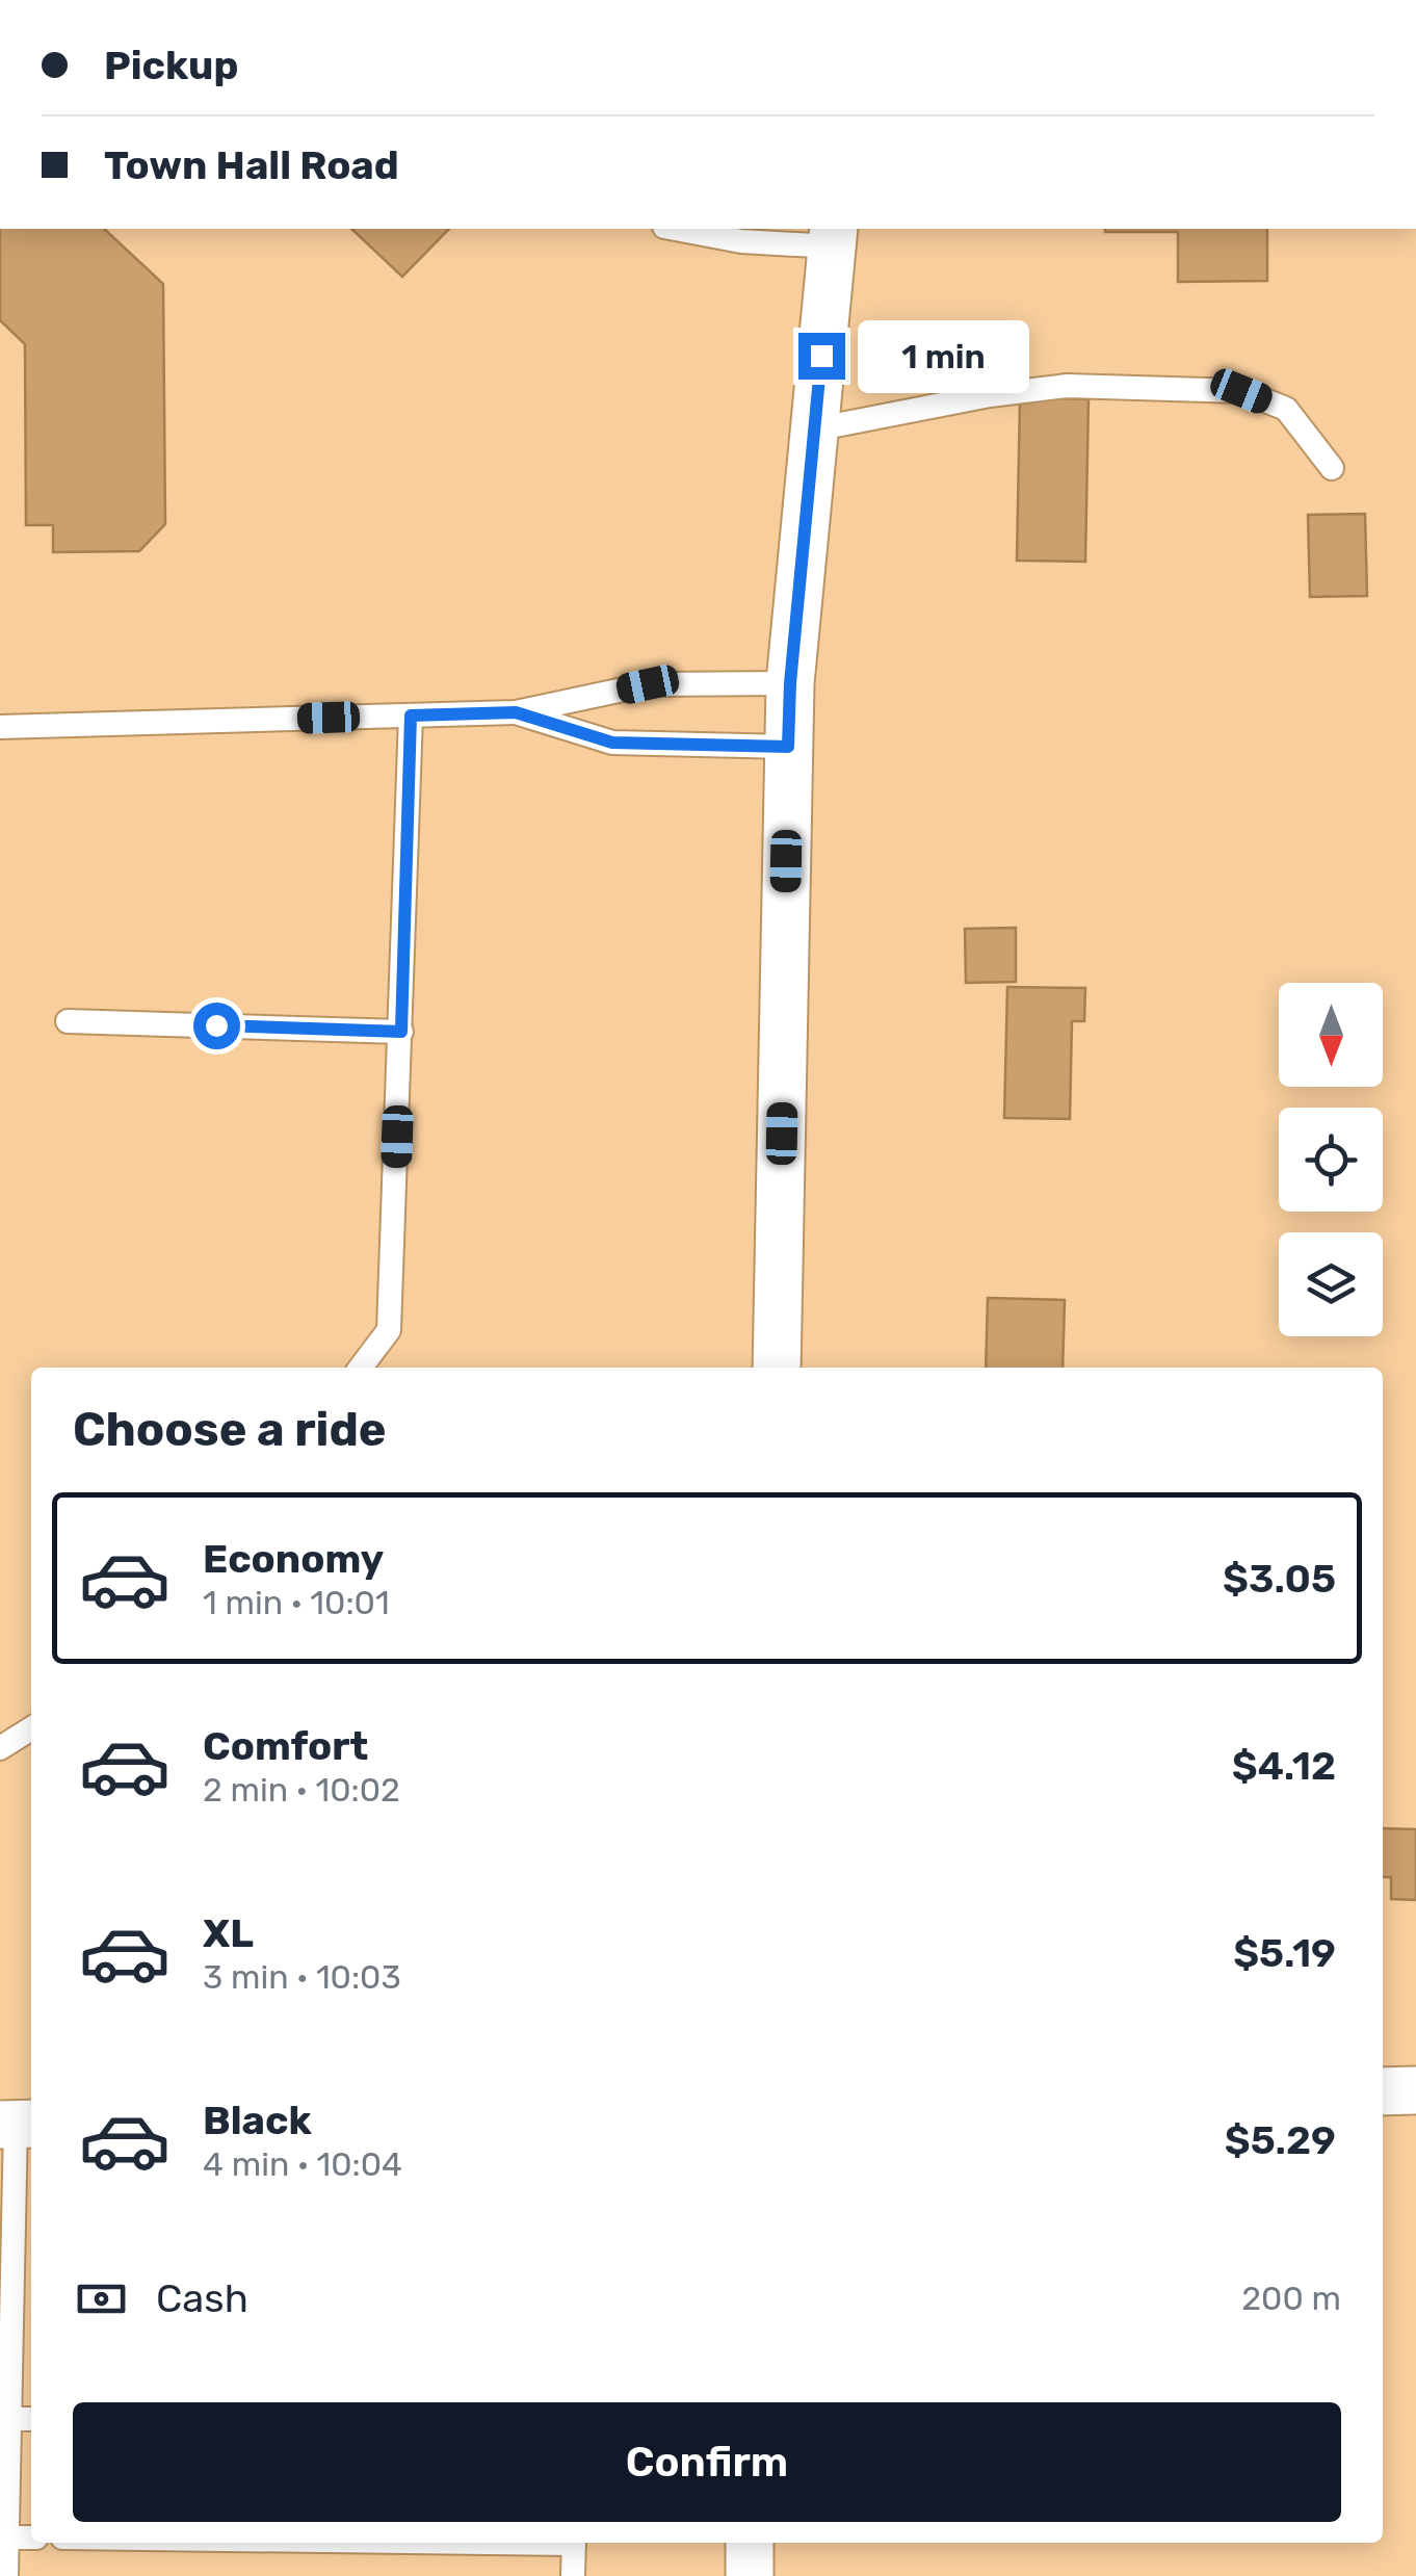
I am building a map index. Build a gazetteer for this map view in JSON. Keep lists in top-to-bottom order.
{
  "north": "bottom",
  "page": {
    "banner": ["Pickup", "Town Hall Road"],
    "bubble": "1 min",
    "heading": "Choose a ride",
    "list": [
      {
        "name": "Economy",
        "note": "1 min · 10:01",
        "value": "$3.05"
      },
      {
        "name": "Comfort",
        "note": "2 min · 10:02",
        "value": "$4.12"
      },
      {
        "name": "XL",
        "note": "3 min · 10:03",
        "value": "$5.19"
      },
      {
        "name": "Black",
        "note": "4 min · 10:04",
        "value": "$5.29"
      }
    ],
    "pay": ["Cash", "200 m"],
    "buttons": "Confirm"
  }
}
